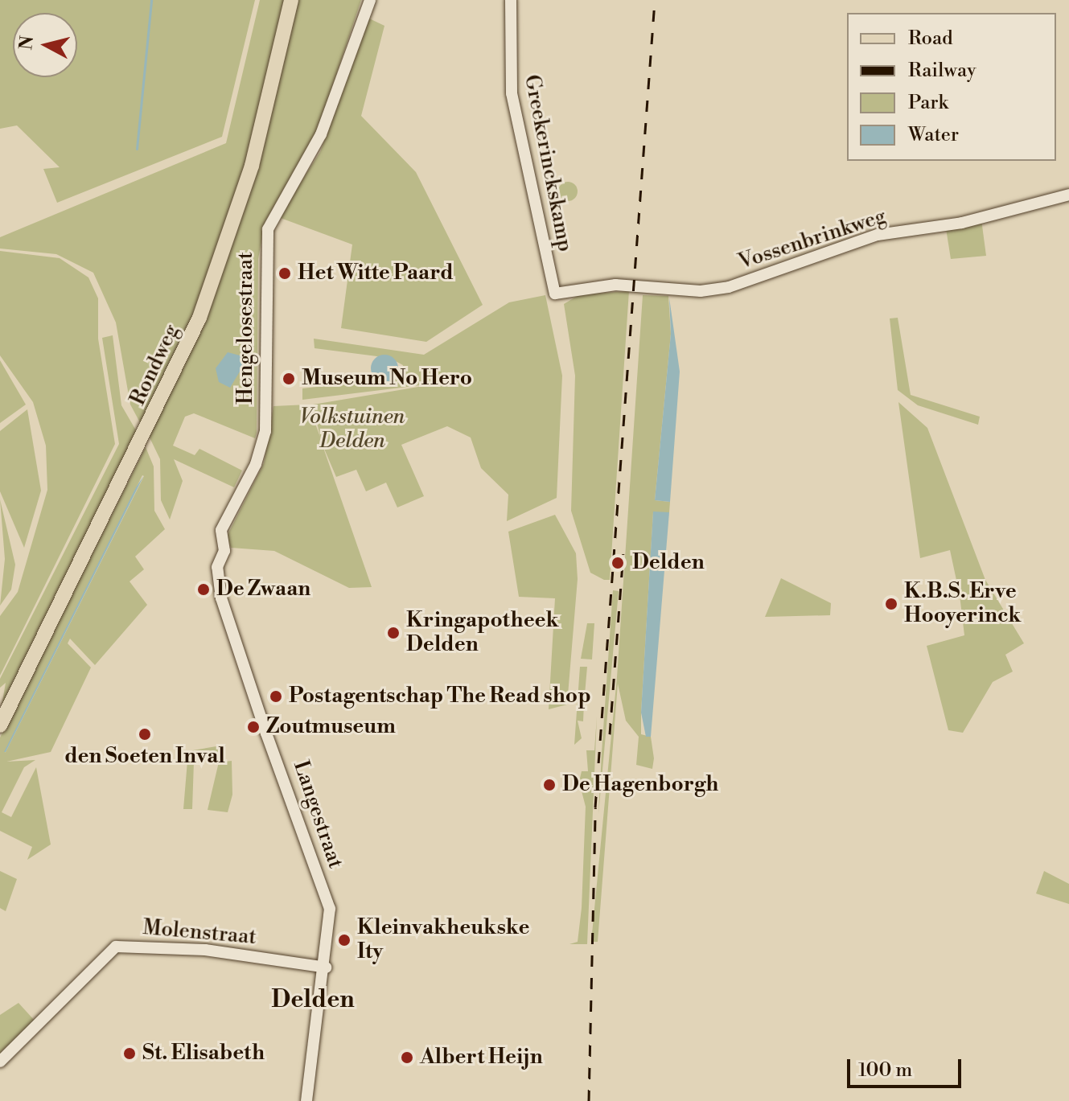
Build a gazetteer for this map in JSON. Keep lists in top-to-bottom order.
{
  "streets": {
    "main road": ["Rondweg"],
    "street": [
      "Greekerinckskamp",
      "Vossenbrinkweg",
      "Hengelosestraat",
      "Langestraat",
      "Molenstraat"
    ]
  },
  "crossings": [
    ["Greekerinckskamp", "Vossenbrinkweg"],
    ["Hengelosestraat", "Langestraat"],
    ["Langestraat", "Molenstraat"]
  ],
  "districts": ["Delden"],
  "parks": ["Volkstuinen Delden"],
  "places": [
    "Het Witte Paard",
    "Museum No Hero",
    "Delden",
    "De Zwaan",
    "K.B.S. Erve Hooyerinck",
    "Kringapotheek Delden",
    "Postagentschap The Read shop",
    "Zoutmuseum",
    "den Soeten Inval",
    "De Hagenborgh",
    "Kleinvakheukske Ity",
    "St. Elisabeth",
    "Albert Heijn"
  ],
  "legend": [
    "Road",
    "Railway",
    "Park",
    "Water"
  ],
  "scale_bar": "100 m",
  "north": "left"
}
